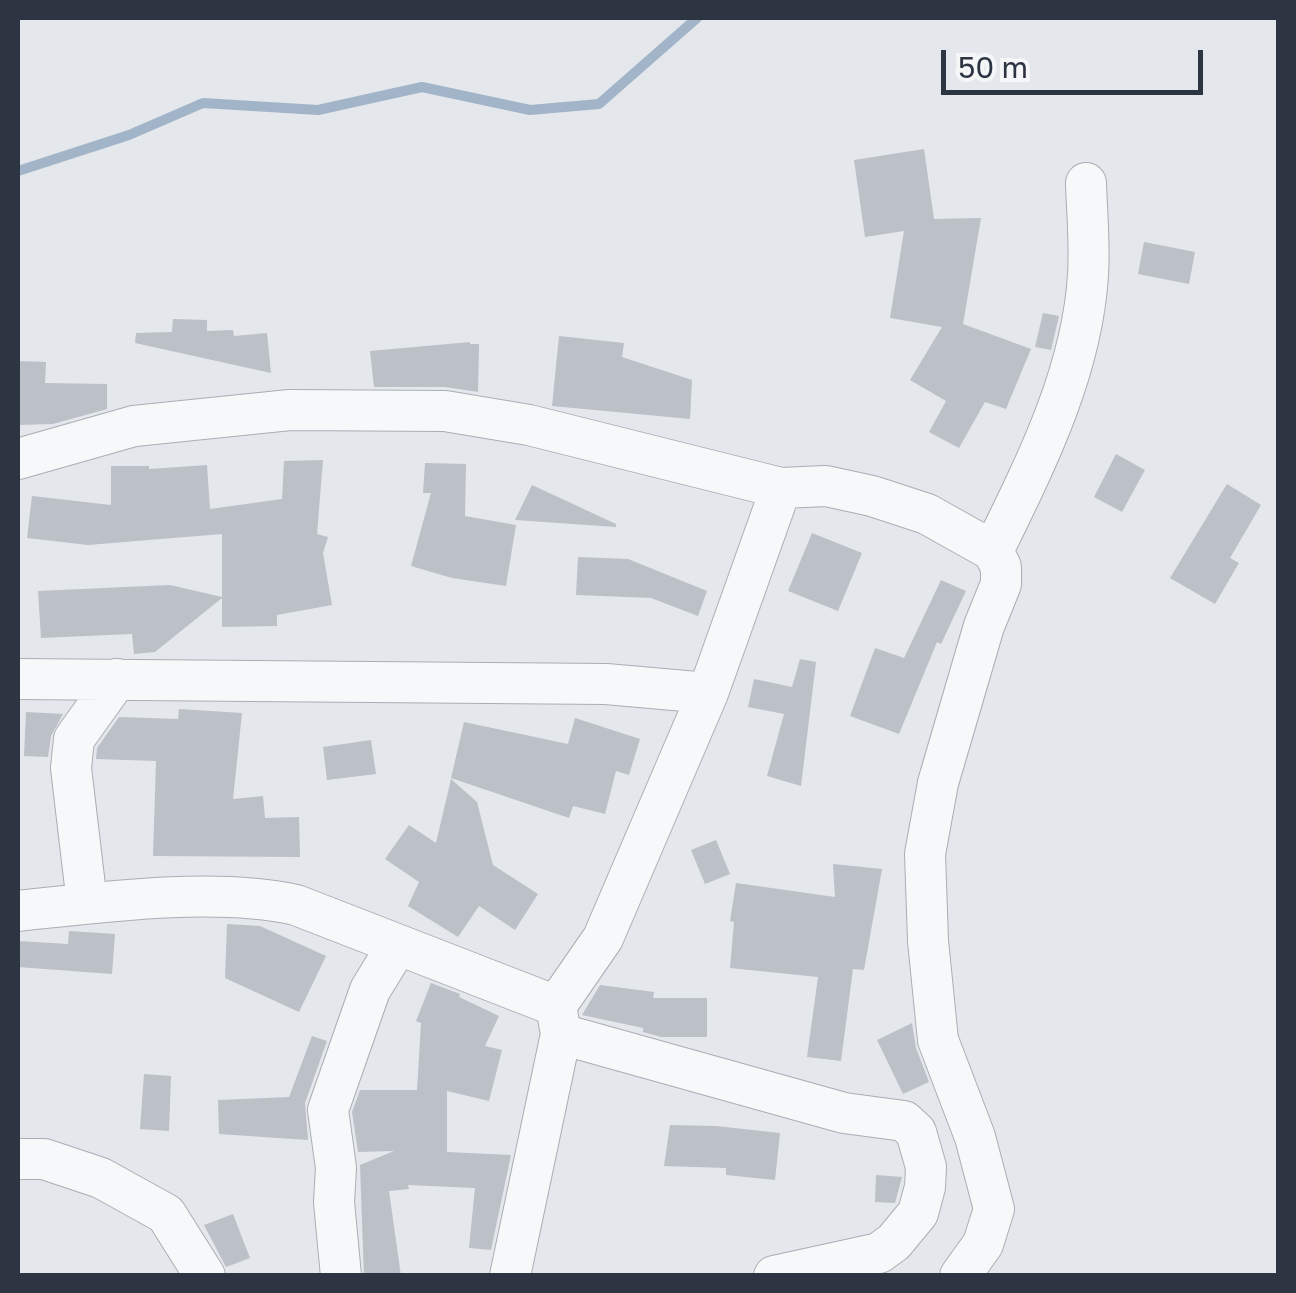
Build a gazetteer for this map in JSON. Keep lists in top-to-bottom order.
{
  "scale_bar": "50 m"
}
